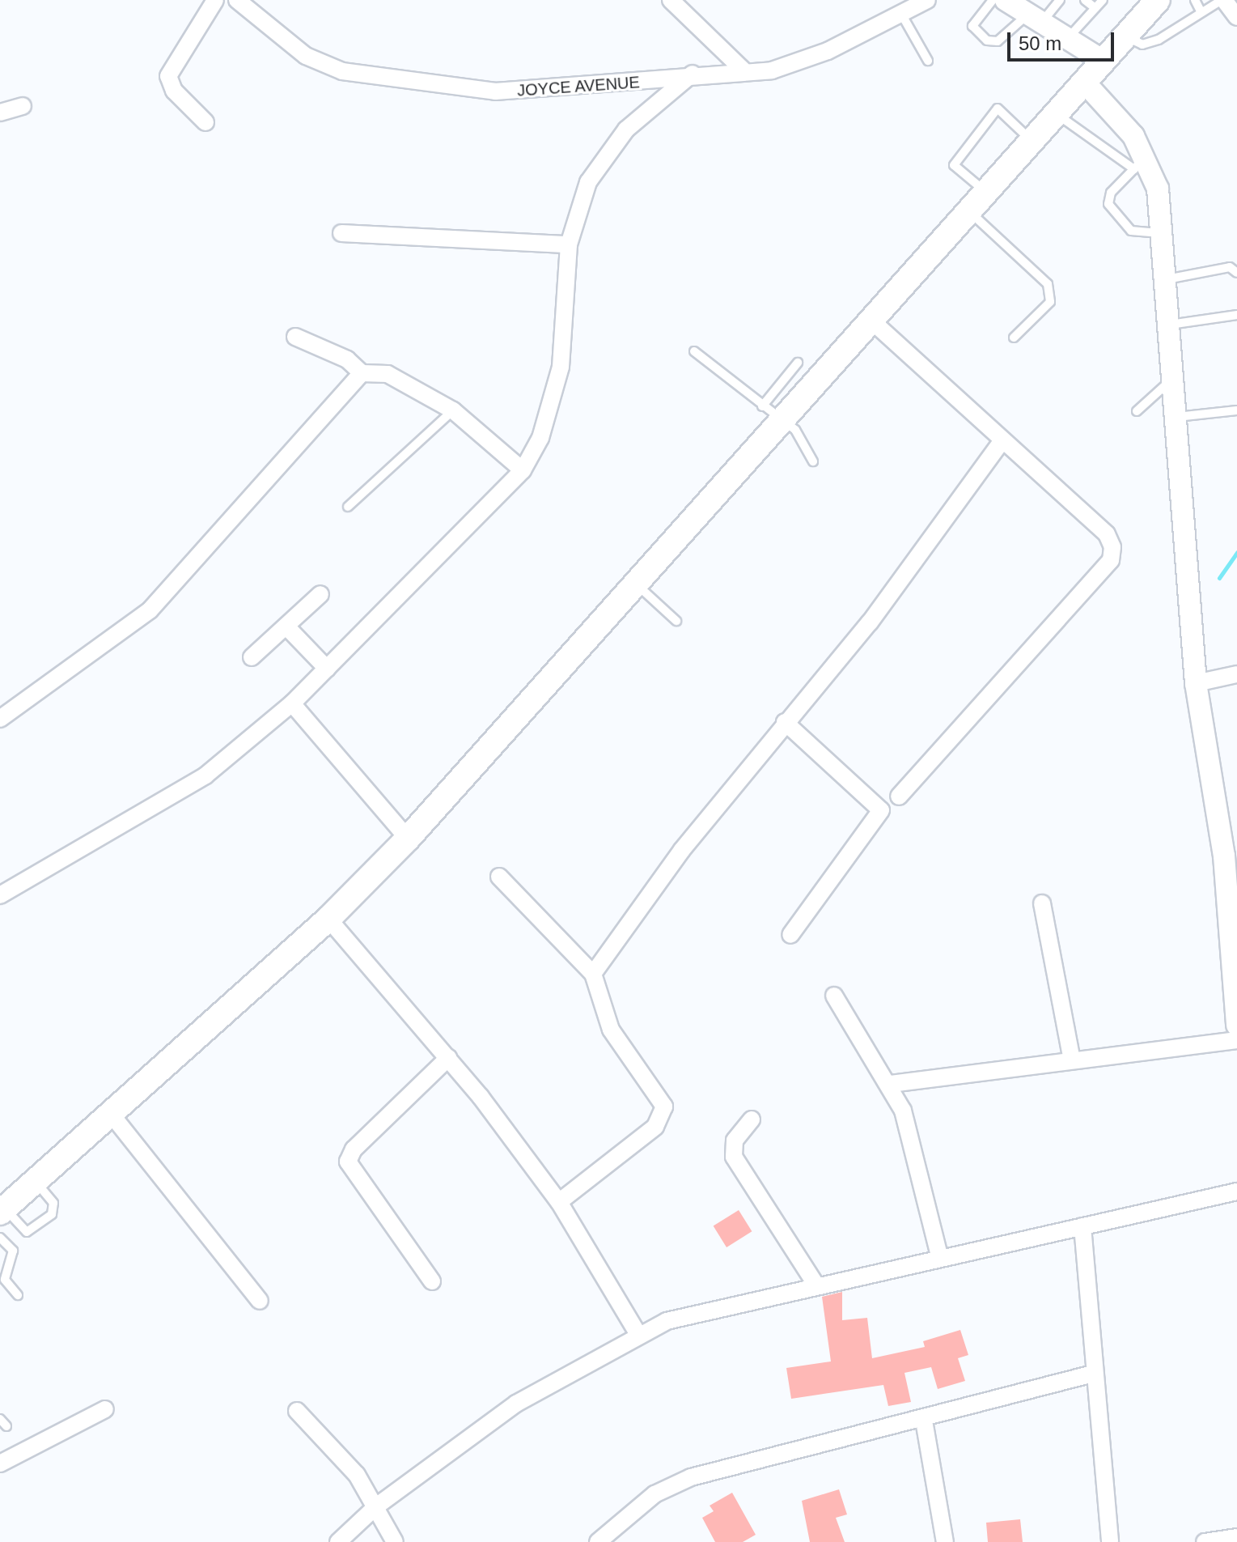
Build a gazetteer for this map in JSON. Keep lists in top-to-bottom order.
{
  "streets": {
    "street": ["JOYCE AVENUE"]
  },
  "scale_bar": "50 m"
}
